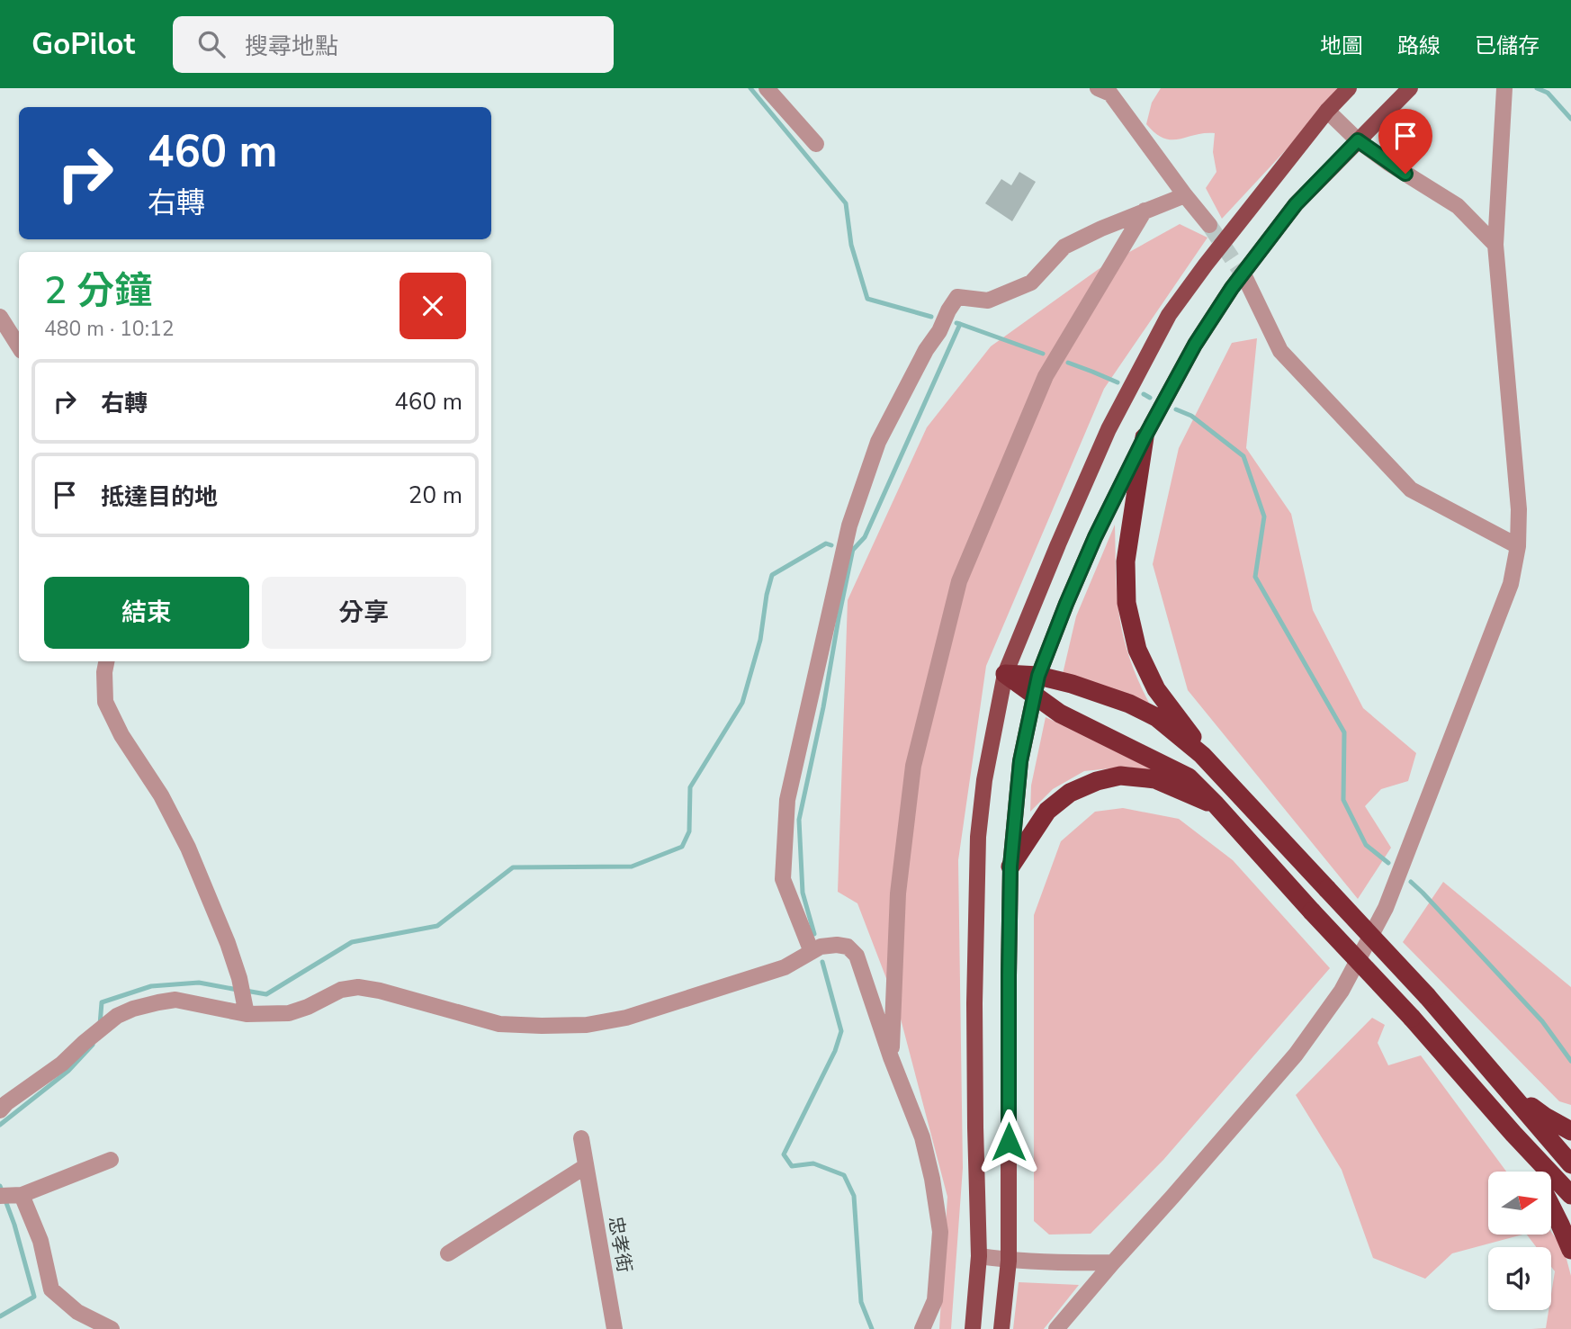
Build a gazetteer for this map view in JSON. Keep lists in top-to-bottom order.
{
  "streets": {
    "street": ["忠孝街"]
  },
  "north": "right",
  "page": {
    "header": "GoPilot",
    "search": "搜尋地點",
    "nav": ["地圖", "路線", "已儲存"],
    "turn": ["460 m", "右轉"],
    "heading": ["2 分鐘", "480 m · 10:12"],
    "list": [
      {
        "name": "右轉",
        "value": "460 m"
      },
      {
        "name": "抵達目的地",
        "value": "20 m"
      }
    ],
    "buttons": ["結束", "分享"]
  }
}
